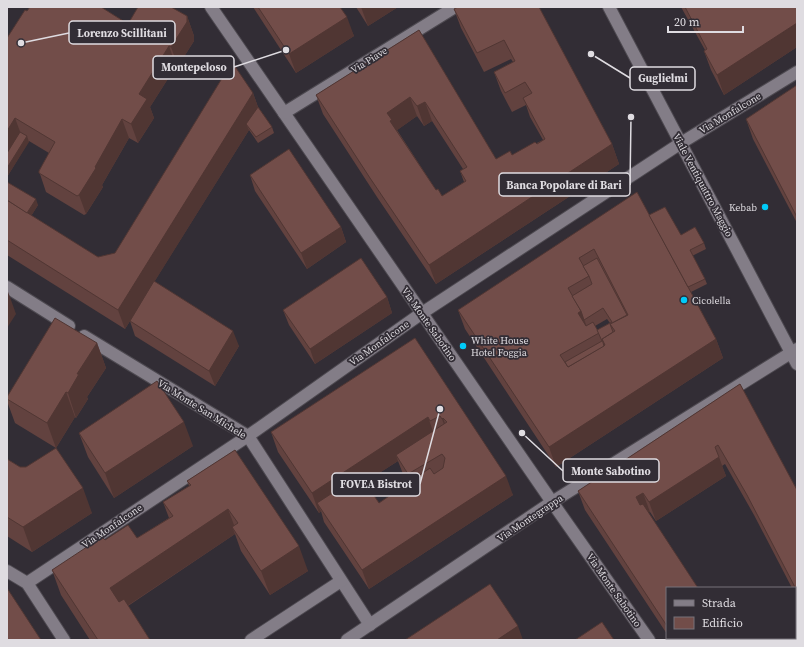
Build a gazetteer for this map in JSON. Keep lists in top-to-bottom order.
{
  "streets": {
    "street": [
      "Via Piave",
      "Via Monfalcone",
      "Viale Ventiquattro Maggio",
      "Via Monte Sabotino",
      "Via Monte San Michele",
      "Via Montegrappa"
    ]
  },
  "crossings": [
    ["Via Piave", "Via Monte Sabotino"],
    ["Via Monfalcone", "Viale Ventiquattro Maggio"],
    ["Via Monfalcone", "Via Monte Sabotino"],
    ["Via Monfalcone", "Via Monte San Michele"],
    ["Viale Ventiquattro Maggio", "Via Montegrappa"],
    ["Via Monte Sabotino", "Via Montegrappa"],
    ["Via Monte San Michele", "Via Montegrappa"]
  ],
  "places": [
    "Lorenzo Scillitani",
    "Montepeloso",
    "Guglielmi",
    "Banca Popolare di Bari",
    "Kebab",
    "Cicolella",
    "White House Hotel Foggia",
    "FOVEA Bistrot",
    "Monte Sabotino"
  ],
  "legend": ["Strada", "Edificio"],
  "scale_bar": "20 m"
}
